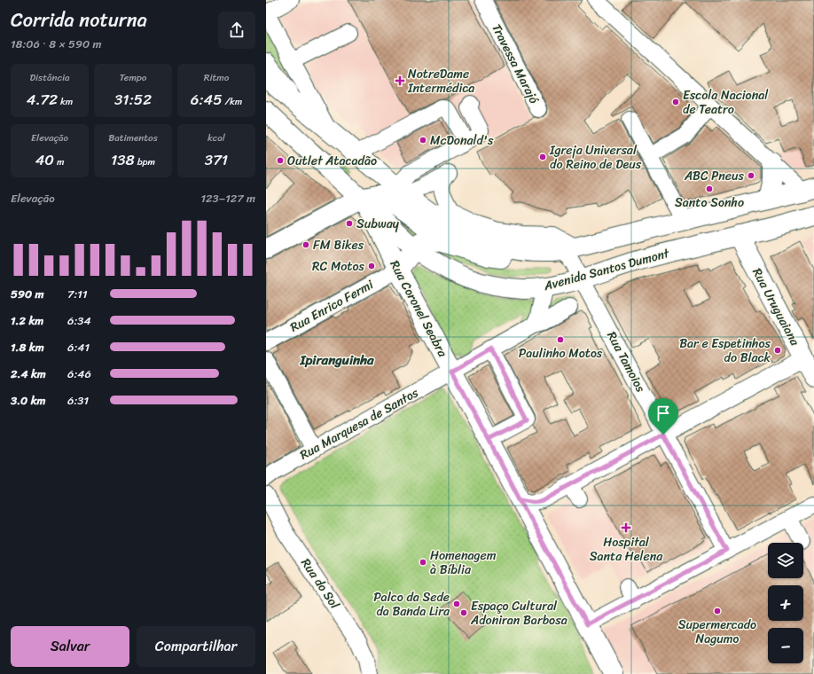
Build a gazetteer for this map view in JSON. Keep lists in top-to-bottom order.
{
  "streets": {
    "main road": ["Avenida Santos Dumont", "Rua Uruguaiana", "Rua Coronel Seabra"],
    "street": [
      "Travessa Marajó",
      "Rua Enrico Fermi",
      "Rua Tamoios",
      "Rua Marquesa de Santos",
      "Rua do Sol"
    ]
  },
  "crossings": [
    ["Avenida Santos Dumont", "Rua Uruguaiana"],
    ["Avenida Santos Dumont", "Rua Coronel Seabra"],
    ["Avenida Santos Dumont", "Rua Tamoios"],
    ["Rua Enrico Fermi", "Rua Coronel Seabra"],
    ["Rua Coronel Seabra", "Rua Marquesa de Santos"]
  ],
  "districts": ["Ipiranguinha"],
  "places": {
    "health": ["NotreDame Intermédica", "Hospital Santa Helena"],
    "other": [
      "Escola Nacional de Teatro",
      "McDonald's",
      "Igreja Universal do Reino de Deus",
      "Outlet Atacadão",
      "ABC Pneus",
      "Santo Sonho",
      "Subway",
      "FM Bikes",
      "RC Motos",
      "Paulinho Motos",
      "Bar e Espetinhos do Black",
      "Homenagem à Bíblia",
      "Palco da Sede da Banda Lira",
      "Supermercado Nagumo",
      "Espaço Cultural Adoniran Barbosa"
    ]
  },
  "page": {
    "heading": ["Corrida noturna", "18:06 · 8 × 590 m"],
    "stats": [
      ["Distância", "4.72 km"],
      ["Tempo", "31:52"],
      ["Ritmo", "6:45 /km"],
      ["Elevação", "40 m"],
      ["Batimentos", "138 bpm"],
      ["kcal", "371"]
    ],
    "chart": ["Elevação", "123–127 m"],
    "list": [
      {
        "name": "590 m",
        "note": "7:11"
      },
      {
        "name": "1.2 km",
        "note": "6:34"
      },
      {
        "name": "1.8 km",
        "note": "6:41"
      },
      {
        "name": "2.4 km",
        "note": "6:46"
      },
      {
        "name": "3.0 km",
        "note": "6:31"
      }
    ],
    "map_buttons": ["+", "−"],
    "buttons": ["Salvar", "Compartilhar"]
  }
}
